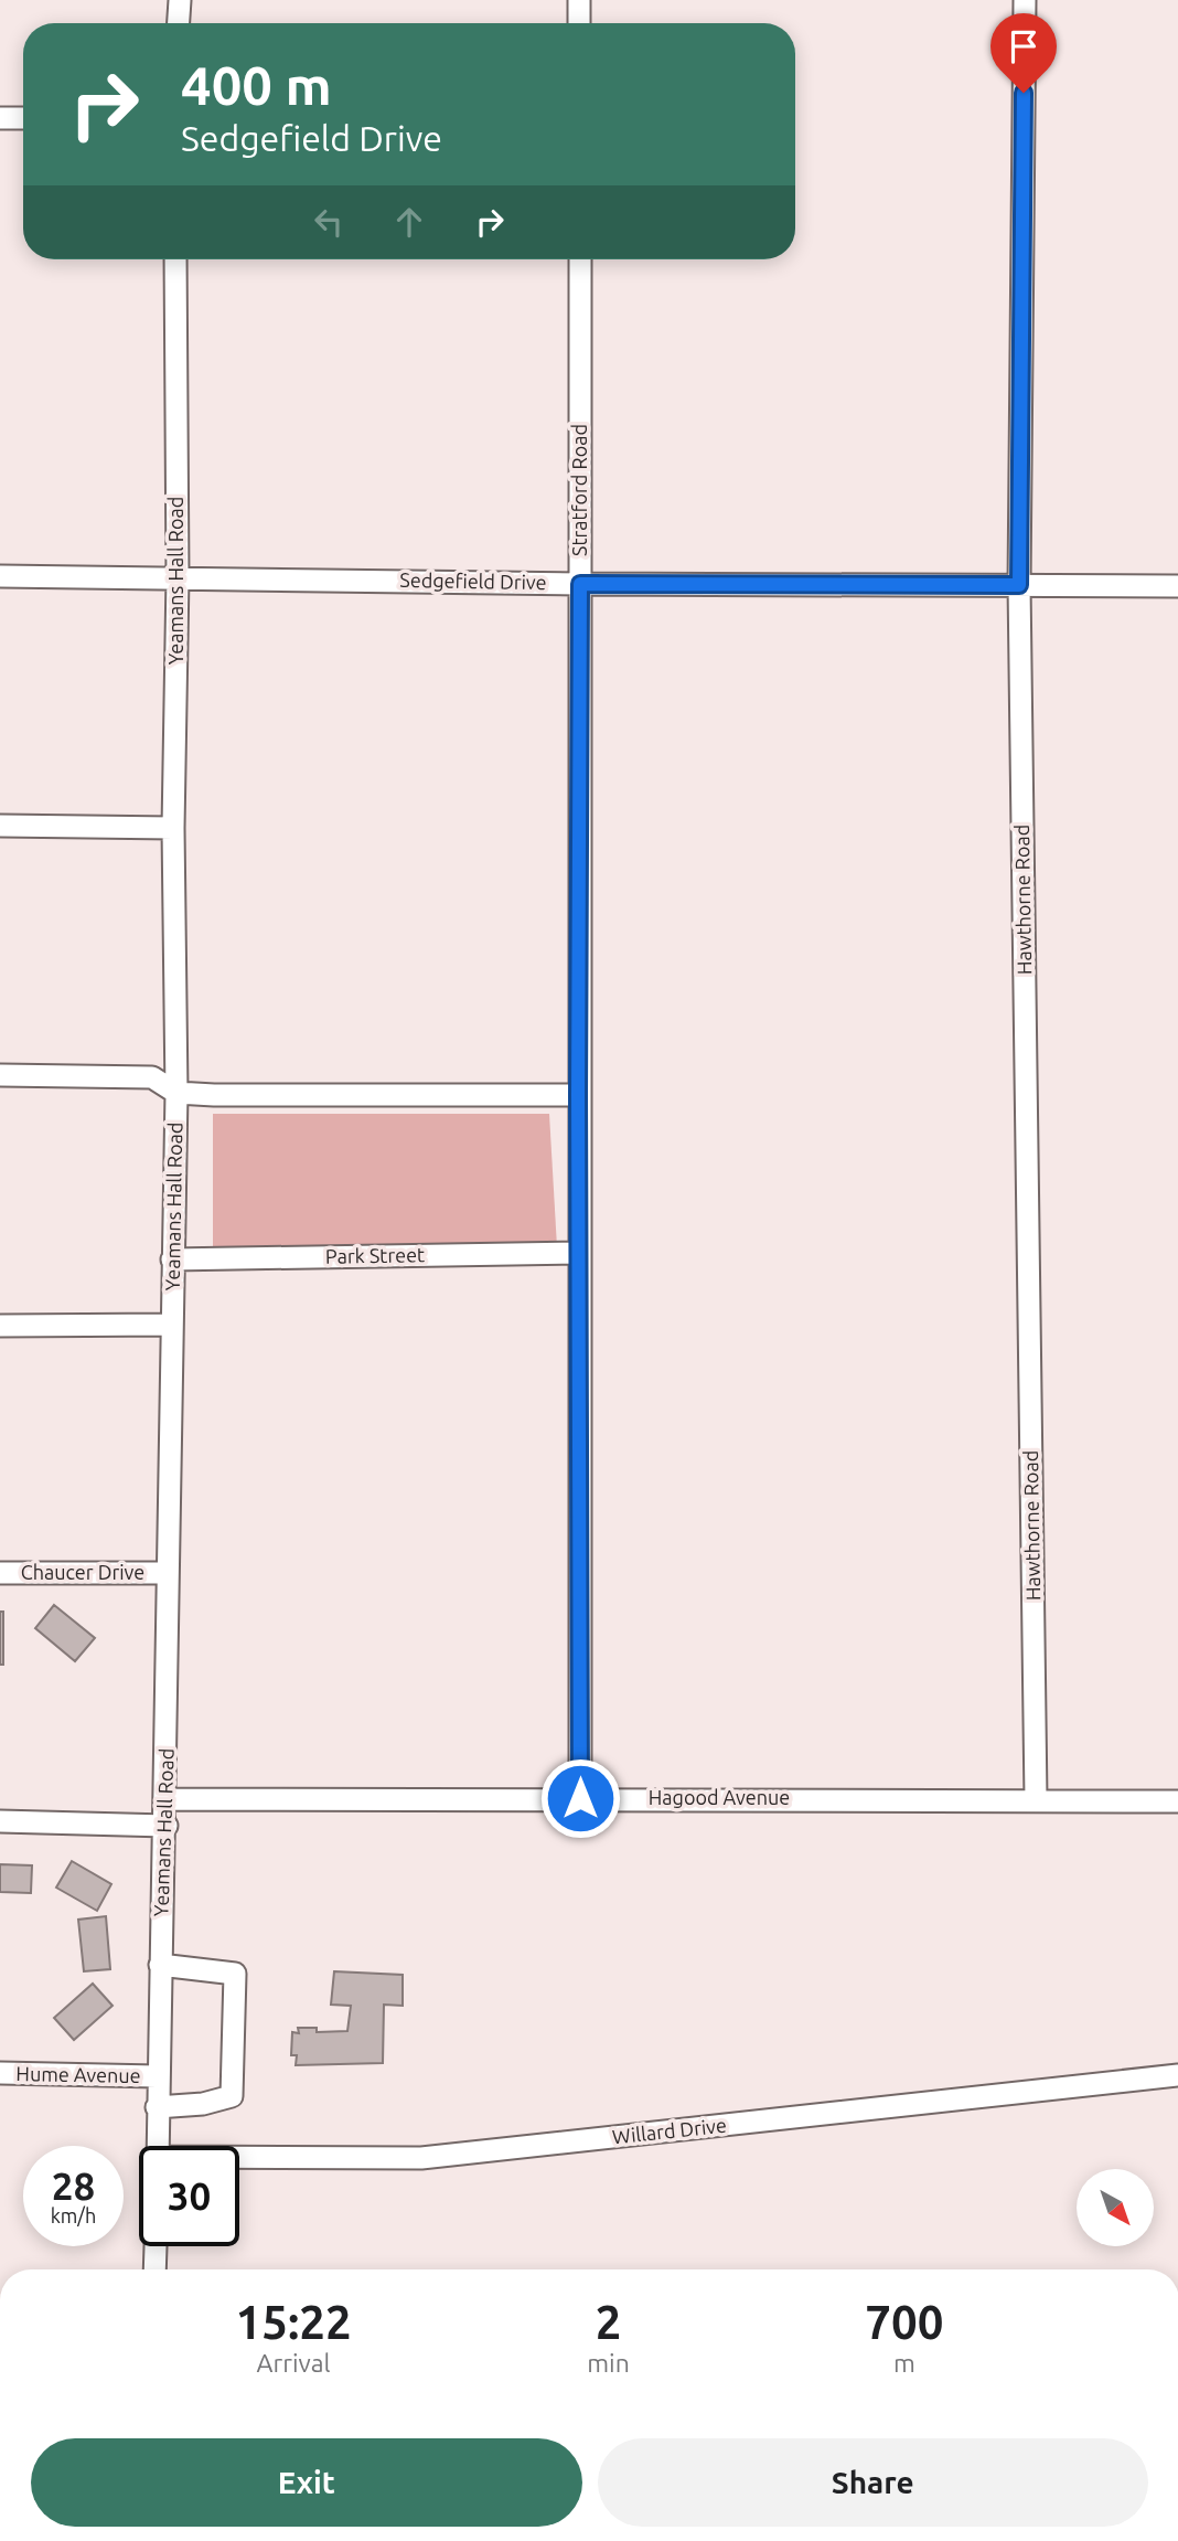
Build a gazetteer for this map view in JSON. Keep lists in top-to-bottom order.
{
  "streets": {
    "street": [
      "Stratford Road",
      "Yeamans Hall Road",
      "Sedgefield Drive",
      "Hawthorne Road",
      "Park Street",
      "Chaucer Drive",
      "Hagood Avenue",
      "Hume Avenue",
      "Willard Drive"
    ]
  },
  "crossings": [
    ["Stratford Road", "Sedgefield Drive"],
    ["Stratford Road", "Park Street"],
    ["Stratford Road", "Hagood Avenue"],
    ["Yeamans Hall Road", "Sedgefield Drive"],
    ["Yeamans Hall Road", "Park Street"],
    ["Yeamans Hall Road", "Chaucer Drive"],
    ["Yeamans Hall Road", "Hagood Avenue"],
    ["Yeamans Hall Road", "Hume Avenue"],
    ["Sedgefield Drive", "Hawthorne Road"],
    ["Hawthorne Road", "Hagood Avenue"]
  ],
  "north": "bottom right",
  "page": {
    "turn": ["400 m", "Sedgefield Drive"],
    "speed": "28 km/h",
    "limit": "30",
    "eta": [
      "15:22",
      "Arrival",
      "2",
      "min",
      "700",
      "m"
    ],
    "buttons": ["Exit", "Share"]
  }
}
